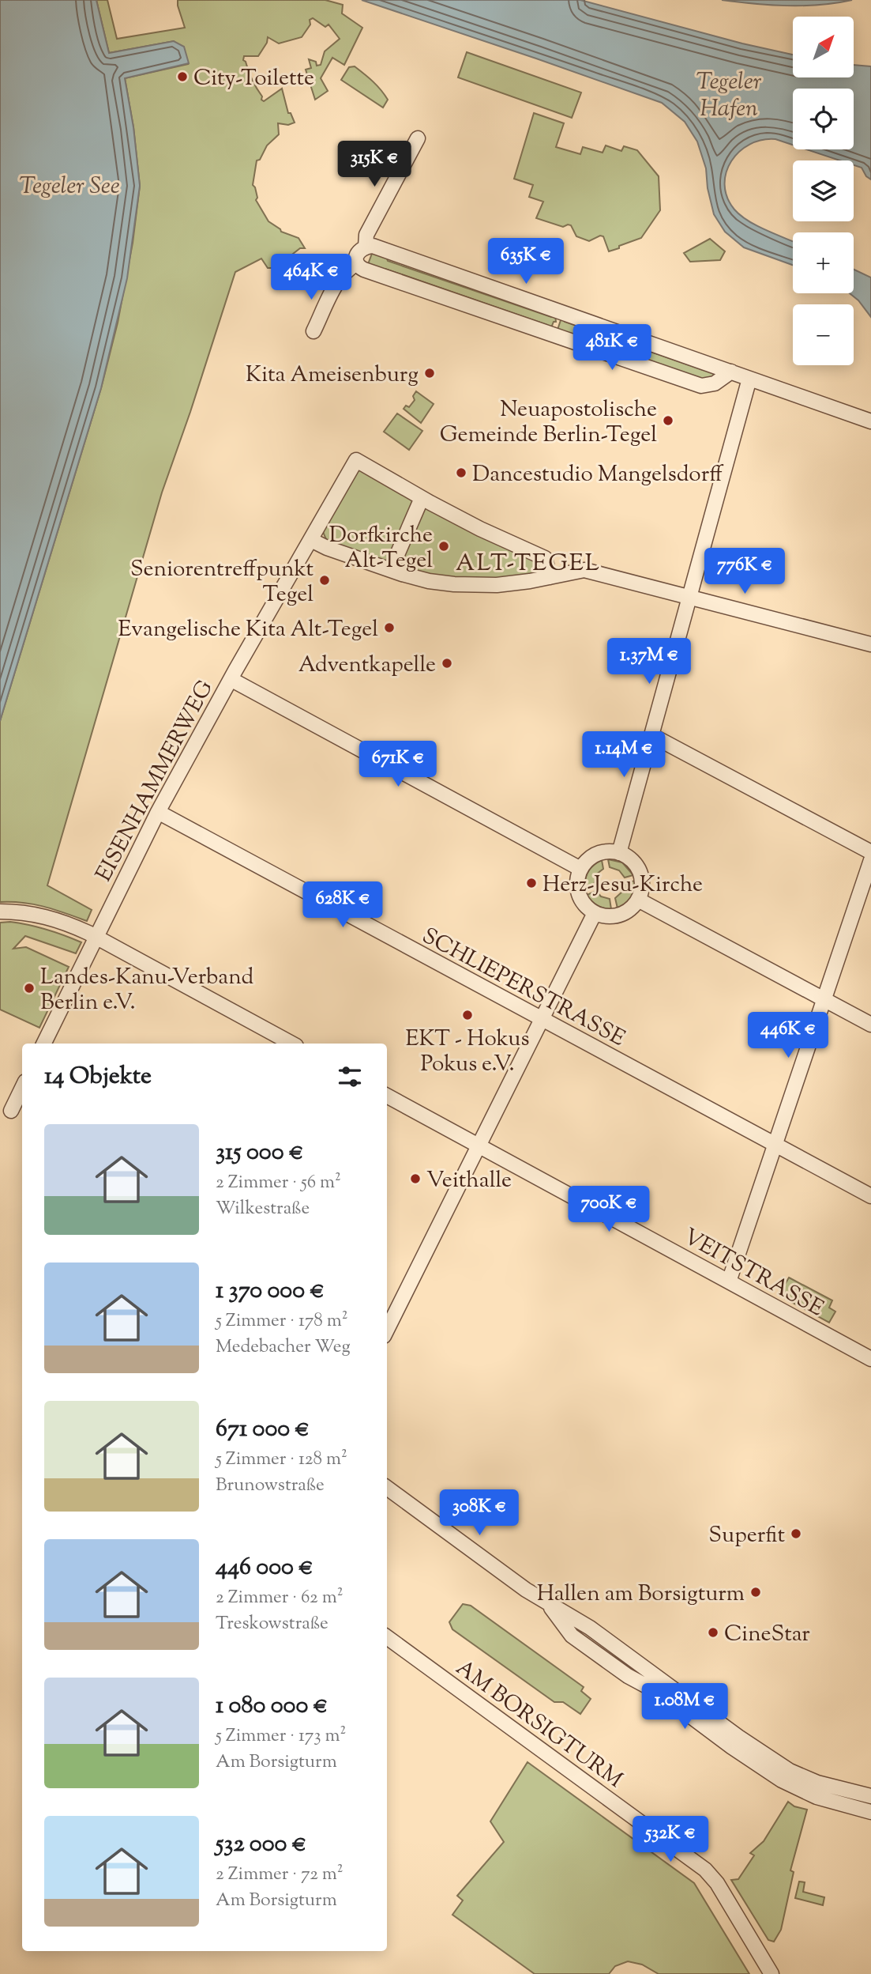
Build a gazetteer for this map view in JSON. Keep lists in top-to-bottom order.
{
  "streets": {
    "street": [
      "EISENHAMMERWEG",
      "SCHLIEPERSTRASSE",
      "VEITSTRASSE",
      "AM BORSIGTURM"
    ]
  },
  "crossings": [
    ["EISENHAMMERWEG", "SCHLIEPERSTRASSE"]
  ],
  "districts": ["ALT-TEGEL"],
  "water": ["Tegeler Hafen", "Tegeler See"],
  "places": [
    "City-Toilette",
    "Kita Ameisenburg",
    "Neuapostolische Gemeinde Berlin-Tegel",
    "Dancestudio Mangelsdorff",
    "Dorfkirche Alt-Tegel",
    "Seniorentreffpunkt Tegel",
    "Evangelische Kita Alt-Tegel",
    "Adventkapelle",
    "Herz-Jesu-Kirche",
    "Landes-Kanu-Verband Berlin e.V.",
    "EKT - Hokus Pokus e.V.",
    "Veithalle",
    "Superfit",
    "Hallen am Borsigturm",
    "CineStar"
  ],
  "north": "top right",
  "page": {
    "map_buttons": ["+", "−"],
    "price": [
      "315K €",
      "635K €",
      "464K €",
      "481K €",
      "776K €",
      "1.37M €",
      "1.14M €",
      "671K €",
      "628K €",
      "446K €",
      "700K €",
      "308K €",
      "1.08M €",
      "532K €"
    ],
    "heading": "14 Objekte",
    "list": [
      {
        "name": "315 000 €",
        "note": "2 Zimmer · 56 m² · Wilkestraße"
      },
      {
        "name": "1 370 000 €",
        "note": "5 Zimmer · 178 m² · Medebacher Weg"
      },
      {
        "name": "671 000 €",
        "note": "5 Zimmer · 128 m² · Brunowstraße"
      },
      {
        "name": "446 000 €",
        "note": "2 Zimmer · 62 m² · Treskowstraße"
      },
      {
        "name": "1 080 000 €",
        "note": "5 Zimmer · 173 m² · Am Borsigturm"
      },
      {
        "name": "532 000 €",
        "note": "2 Zimmer · 72 m² · Am Borsigturm"
      }
    ]
  }
}
